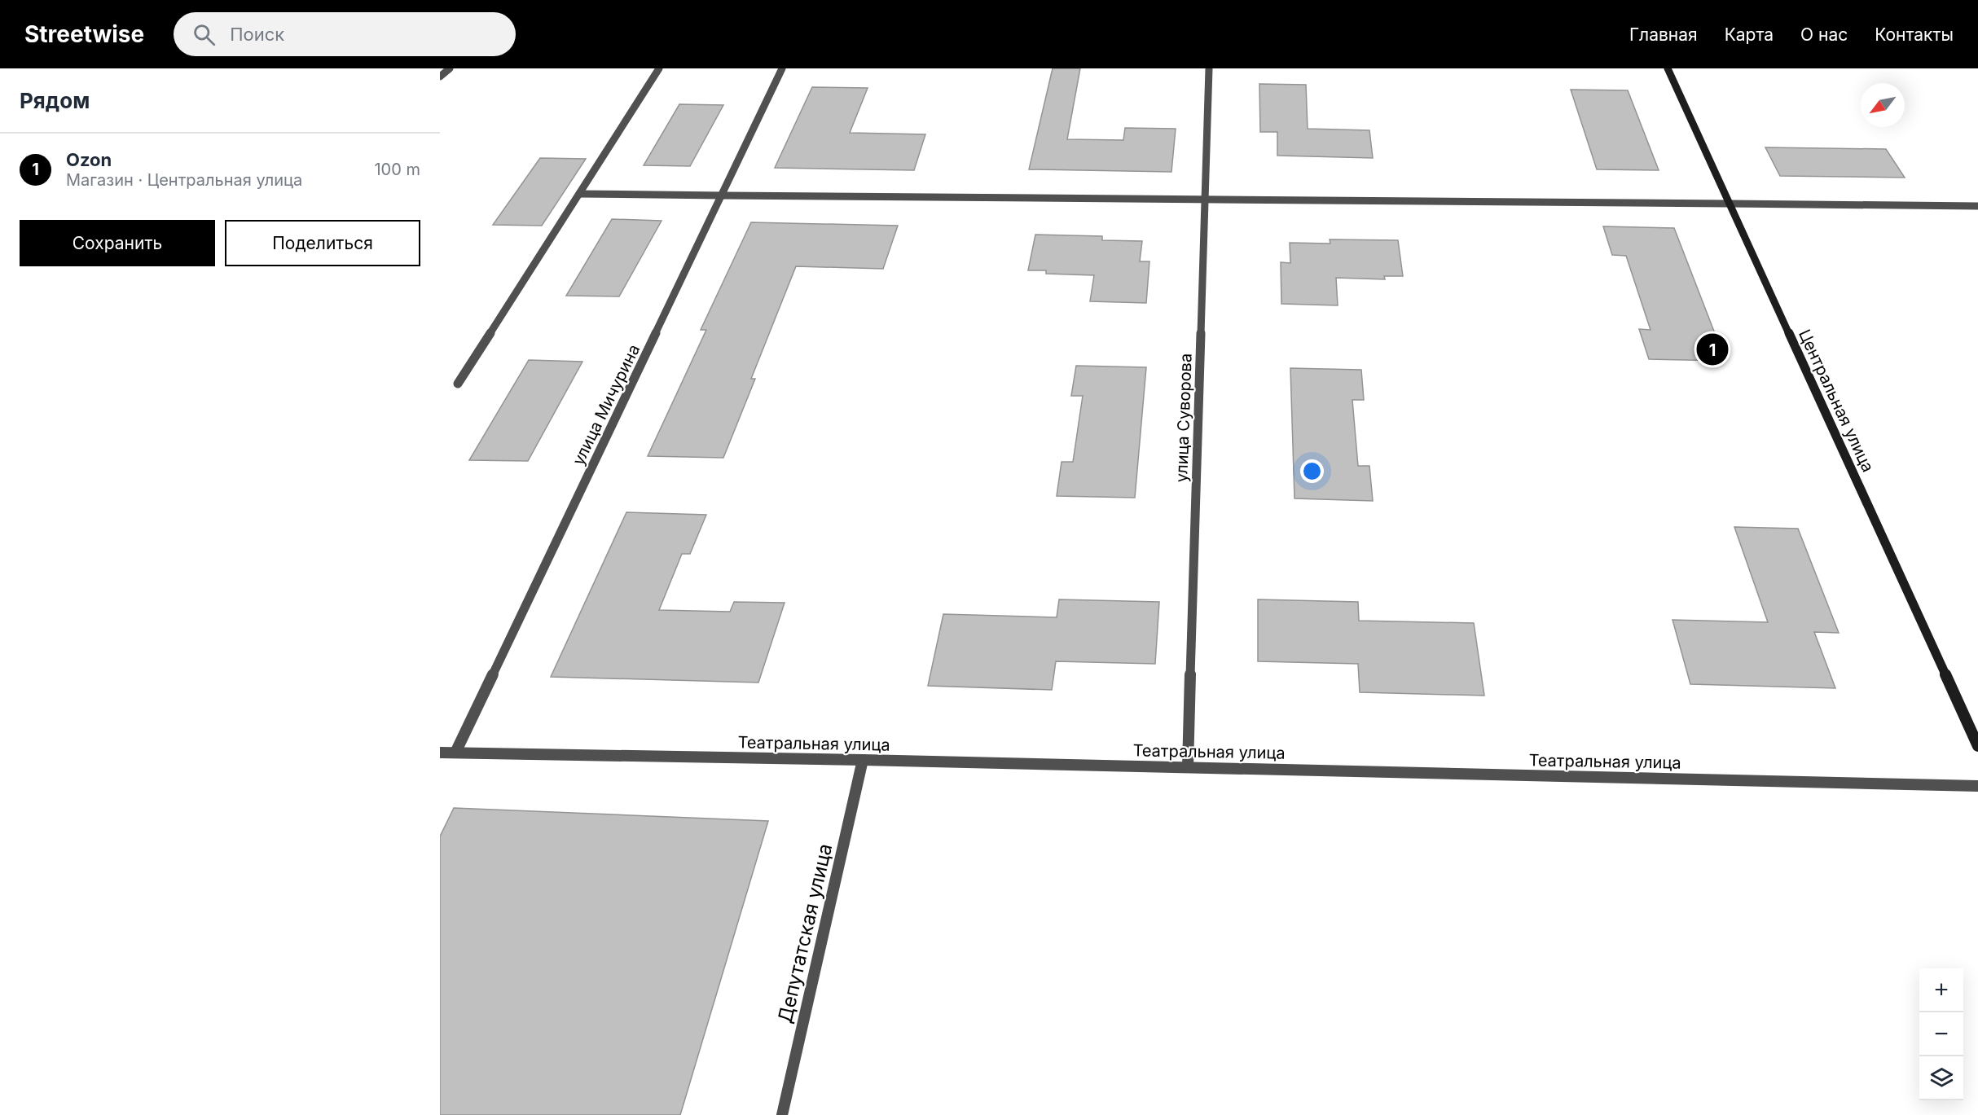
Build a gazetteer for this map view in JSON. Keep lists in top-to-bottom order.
{
  "streets": {
    "main road": ["Центральная улица"],
    "street": [
      "улица Мичурина",
      "улица Суворова",
      "Театральная улица",
      "Депутатская улица"
    ]
  },
  "crossings": [
    ["улица Мичурина", "Театральная улица"],
    ["улица Суворова", "Театральная улица"],
    ["Театральная улица", "Депутатская улица"]
  ],
  "north": "bottom left",
  "page": {
    "header": "Streetwise",
    "search": "Поиск",
    "nav": [
      "Главная",
      "Карта",
      "О нас",
      "Контакты"
    ],
    "heading": "Рядом",
    "list": [
      {
        "mark": "1",
        "name": "Ozon",
        "note": "Магазин · Центральная улица",
        "value": "100 m"
      }
    ],
    "buttons": ["Сохранить", "Поделиться"],
    "pins": "1",
    "map_buttons": ["+", "−"]
  }
}
